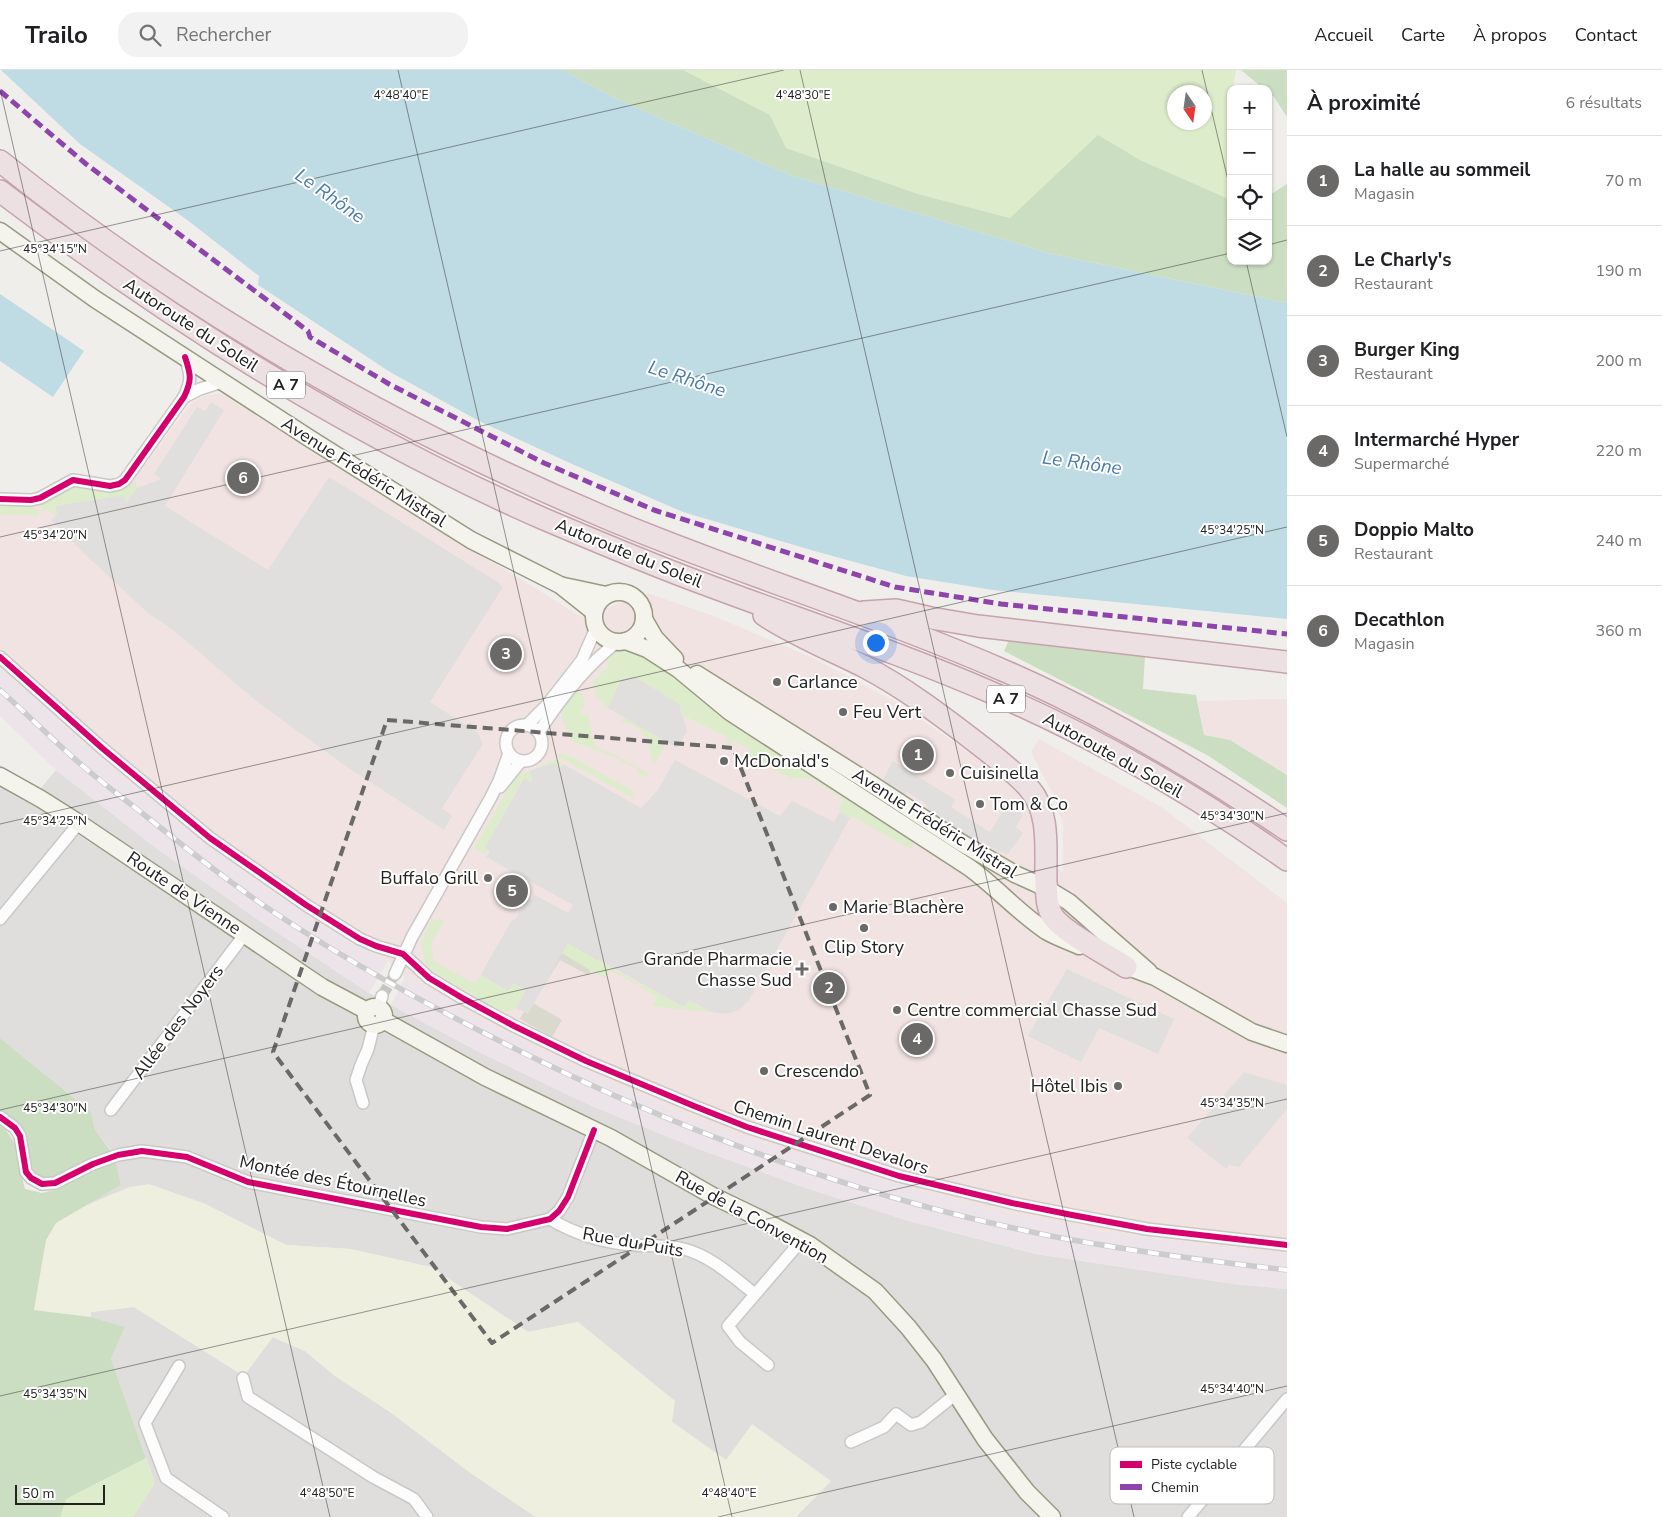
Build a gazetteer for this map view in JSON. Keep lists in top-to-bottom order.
{
  "streets": {
    "highway": ["Autoroute du Soleil", "A 7"],
    "main road": ["Avenue Frédéric Mistral", "Route de Vienne", "Rue de la Convention"],
    "street": [
      "Allée des Noyers",
      "Chemin Laurent Devalors",
      "Montée des Étournelles",
      "Rue du Puits"
    ]
  },
  "crossings": [
    ["Route de Vienne", "Allée des Noyers"],
    ["Route de Vienne", "Rue de la Convention"],
    ["Montée des Étournelles", "Rue du Puits"]
  ],
  "water": ["Le Rhône"],
  "places": {
    "other": [
      "Carlance",
      "Feu Vert",
      "McDonald's",
      "Cuisinella",
      "Tom & Co",
      "Buffalo Grill",
      "Marie Blachère",
      "Clip Story",
      "Centre commercial Chasse Sud",
      "Crescendo",
      "Hôtel Ibis"
    ],
    "health": ["Grande Pharmacie Chasse Sud"]
  },
  "legend": ["Piste cyclable", "Chemin"],
  "scale_bar": "50 m",
  "north": "bottom",
  "page": {
    "header": "Trailo",
    "search": "Rechercher",
    "nav": [
      "Accueil",
      "Carte",
      "À propos",
      "Contact"
    ],
    "heading": ["À proximité", "6 résultats"],
    "map_buttons": ["+", "−"],
    "list": [
      {
        "mark": "1",
        "name": "La halle au sommeil",
        "note": "Magasin",
        "value": "70 m"
      },
      {
        "mark": "2",
        "name": "Le Charly's",
        "note": "Restaurant",
        "value": "190 m"
      },
      {
        "mark": "3",
        "name": "Burger King",
        "note": "Restaurant",
        "value": "200 m"
      },
      {
        "mark": "4",
        "name": "Intermarché Hyper",
        "note": "Supermarché",
        "value": "220 m"
      },
      {
        "mark": "5",
        "name": "Doppio Malto",
        "note": "Restaurant",
        "value": "240 m"
      },
      {
        "mark": "6",
        "name": "Decathlon",
        "note": "Magasin",
        "value": "360 m"
      }
    ],
    "pins": [
      "6",
      "3",
      "1",
      "5",
      "2",
      "4"
    ],
    "scale": "50 m"
  },
  "coordinates": [
    "4°48'40\"E",
    "4°48'30\"E",
    "45°34'15\"N",
    "45°34'25\"N",
    "45°34'20\"N",
    "45°34'30\"N",
    "45°34'35\"N",
    "45°34'40\"N",
    "4°48'50\"E"
  ]
}
